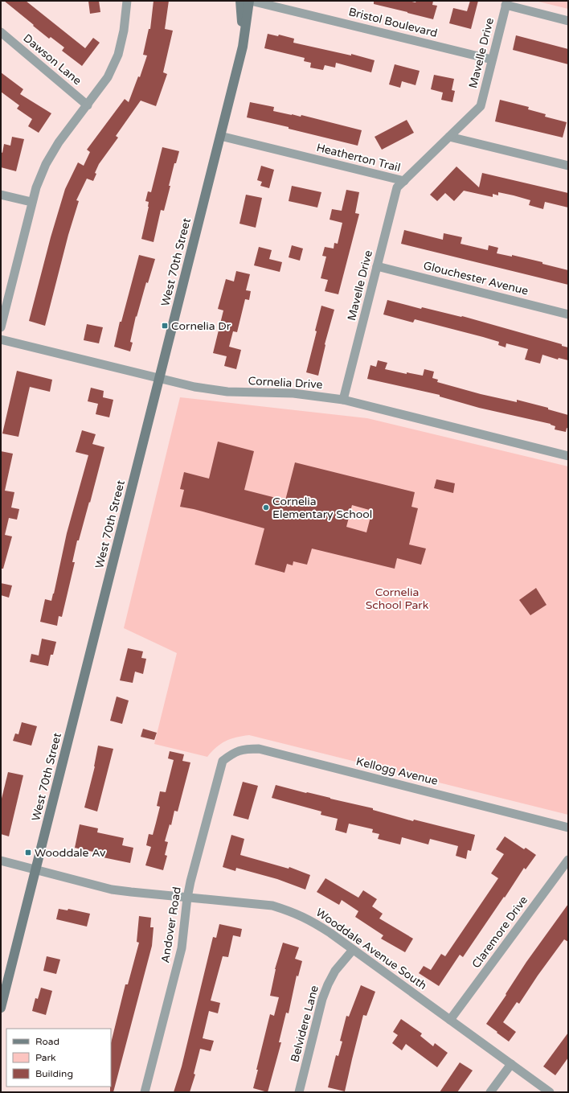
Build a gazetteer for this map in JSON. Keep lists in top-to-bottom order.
{
  "streets": {
    "street": [
      "Bristol Boulevard",
      "Mavelle Drive",
      "Dawson Lane",
      "Heatherton Trail",
      "West 70th Street",
      "Glouchester Avenue",
      "Cornelia Drive",
      "Kellogg Avenue",
      "Andover Road",
      "Claremore Drive",
      "Wooddale Avenue South",
      "Belvidere Lane"
    ]
  },
  "crossings": [
    ["Bristol Boulevard", "Mavelle Drive"],
    ["Bristol Boulevard", "West 70th Street"],
    ["Mavelle Drive", "Heatherton Trail"],
    ["Mavelle Drive", "Glouchester Avenue"],
    ["Mavelle Drive", "Cornelia Drive"],
    ["Heatherton Trail", "West 70th Street"],
    ["West 70th Street", "Cornelia Drive"],
    ["West 70th Street", "Wooddale Avenue South"],
    ["Kellogg Avenue", "Andover Road"],
    ["Andover Road", "Wooddale Avenue South"],
    ["Claremore Drive", "Wooddale Avenue South"],
    ["Wooddale Avenue South", "Belvidere Lane"]
  ],
  "parks": ["Cornelia School Park"],
  "places": {
    "transit": ["Cornelia Dr", "Wooddale Av"],
    "other": ["Cornelia Elementary School"]
  },
  "legend": ["Road", "Park", "Building"]
}
